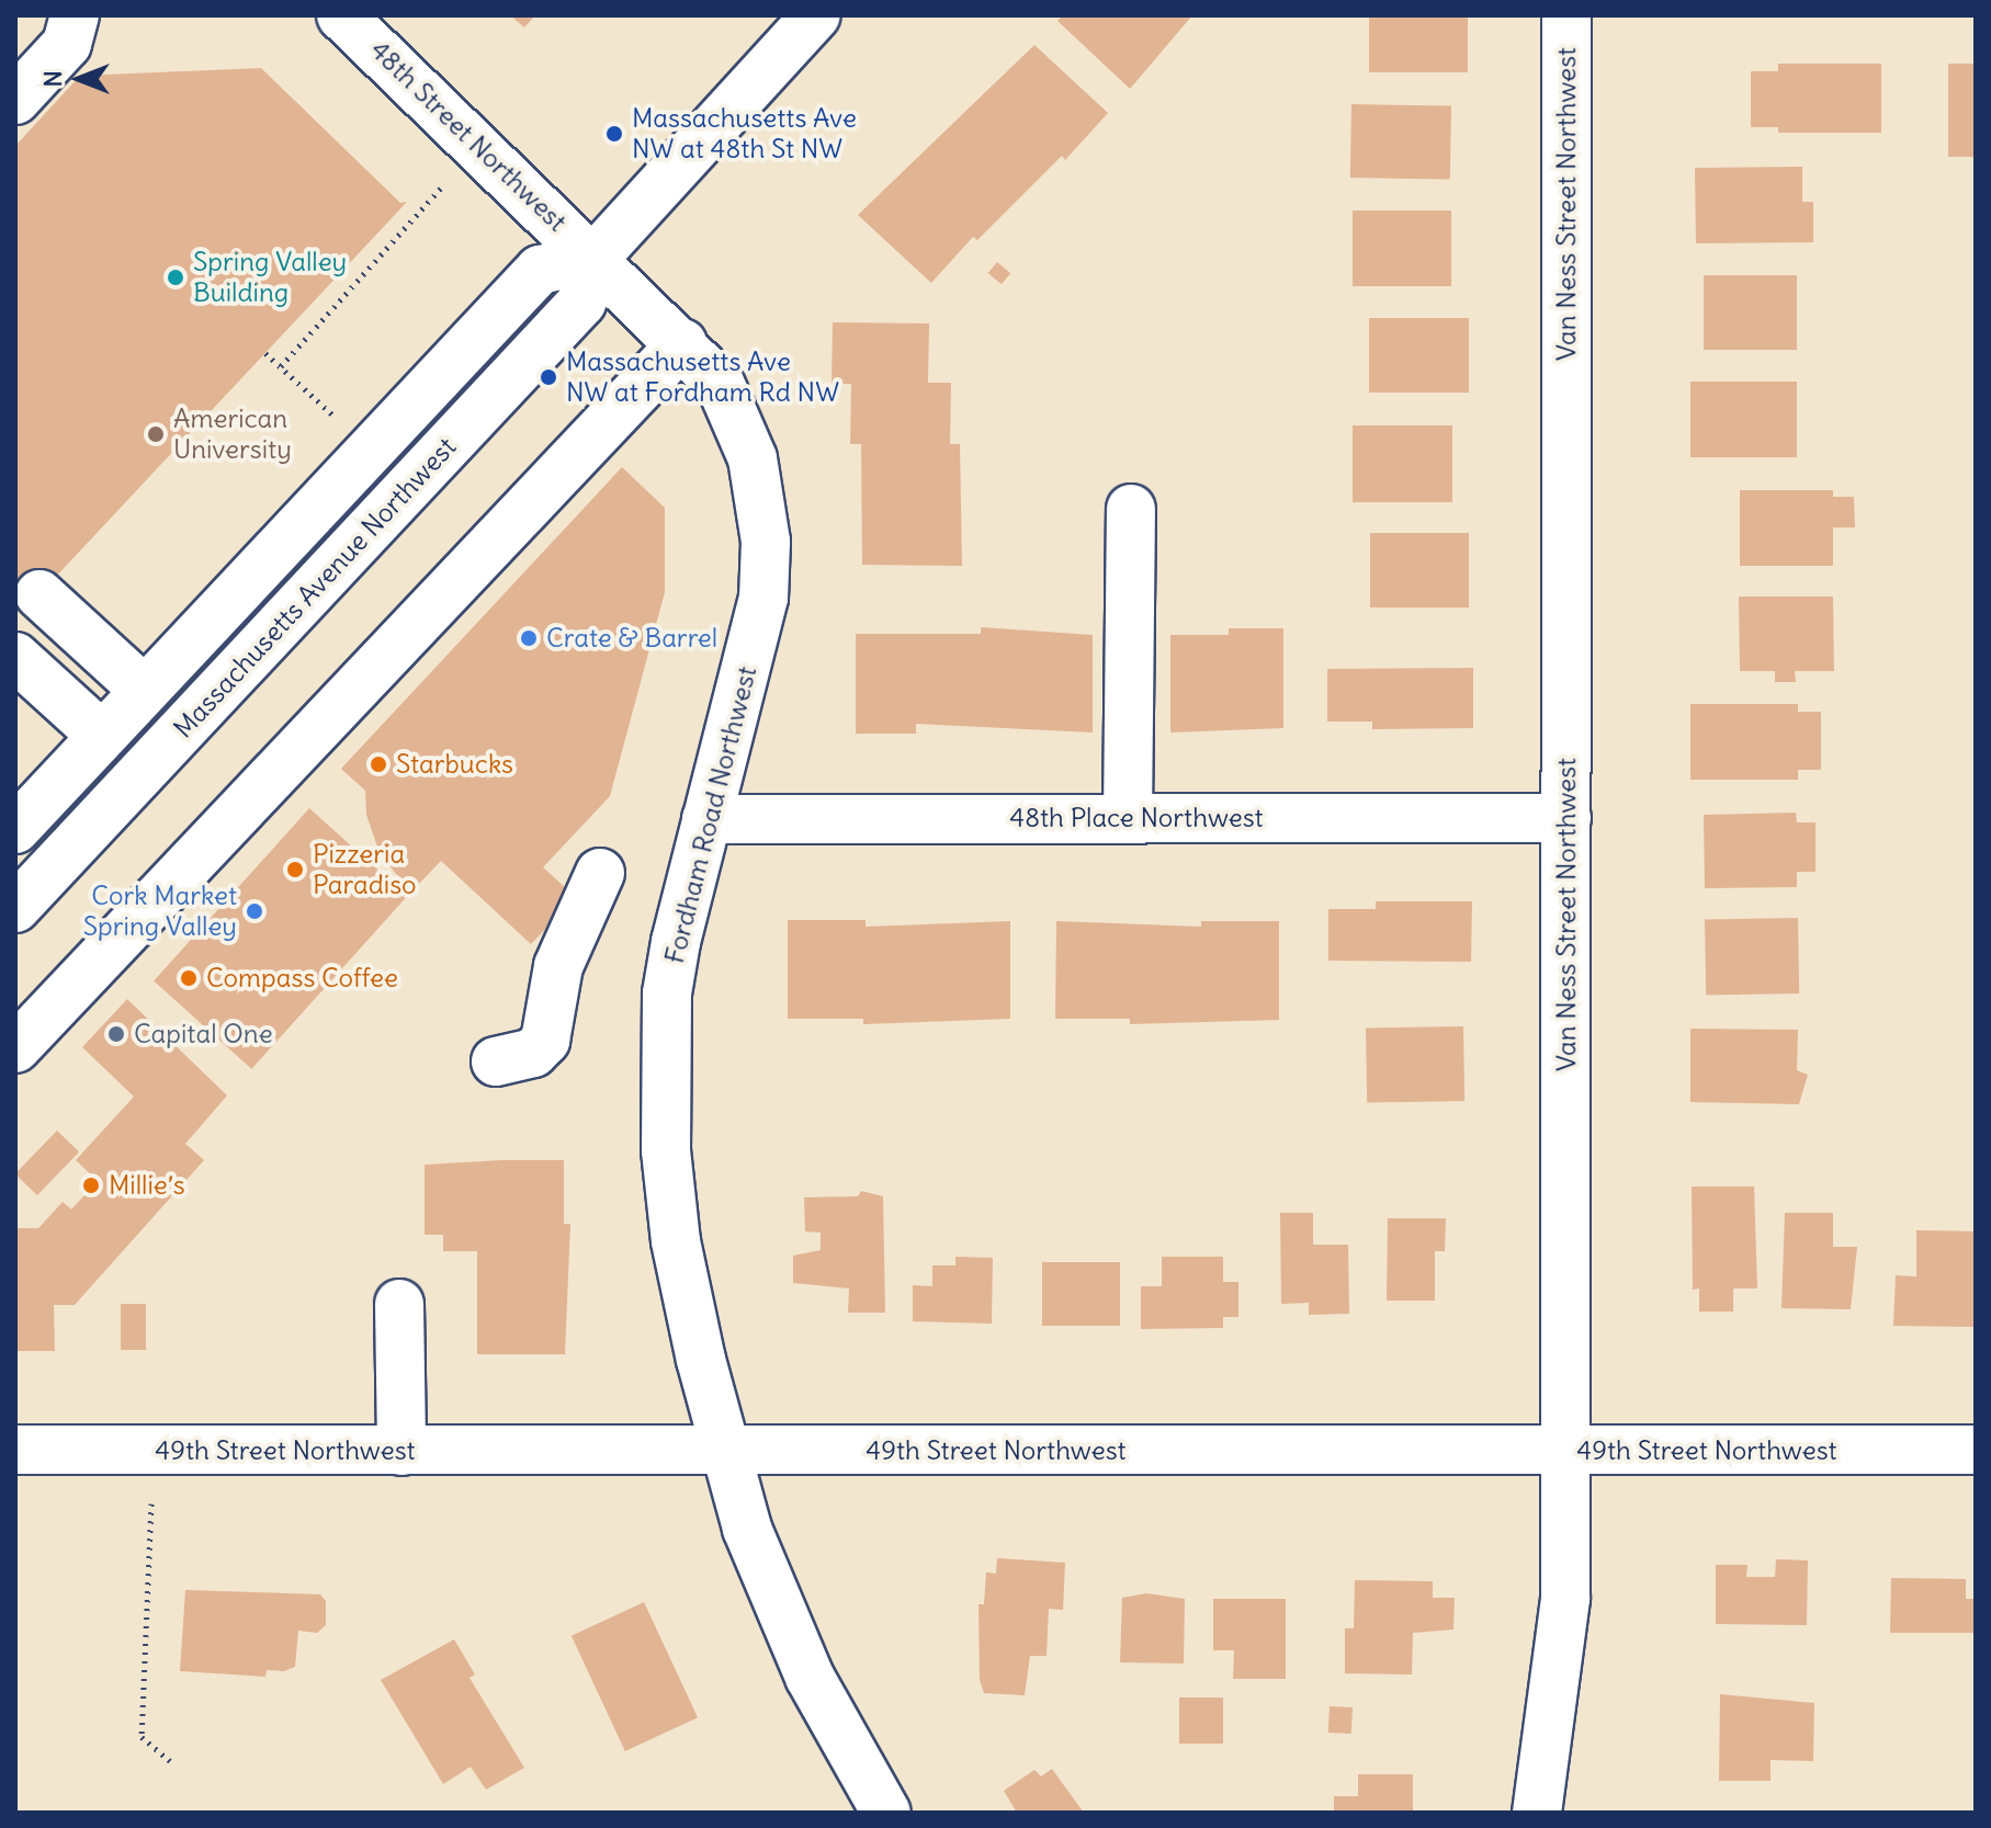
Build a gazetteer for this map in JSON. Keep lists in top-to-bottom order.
{
  "streets": {
    "street": [
      "48th Street Northwest",
      "Van Ness Street Northwest",
      "Massachusetts Avenue Northwest",
      "Fordham Road Northwest",
      "48th Place Northwest",
      "49th Street Northwest"
    ]
  },
  "crossings": [
    ["48th Street Northwest", "Massachusetts Avenue Northwest"],
    ["48th Street Northwest", "Fordham Road Northwest"],
    ["Van Ness Street Northwest", "48th Place Northwest"],
    ["Van Ness Street Northwest", "49th Street Northwest"],
    ["Massachusetts Avenue Northwest", "Fordham Road Northwest"],
    ["Fordham Road Northwest", "48th Place Northwest"],
    ["Fordham Road Northwest", "49th Street Northwest"]
  ],
  "places": [
    "Massachusetts Ave NW at 48th St NW",
    "Spring Valley Building",
    "Massachusetts Ave NW at Fordham Rd NW",
    "American University",
    "Crate & Barrel",
    "Starbucks",
    "Pizzeria Paradiso",
    "Cork Market Spring Valley",
    "Compass Coffee",
    "Capital One",
    "Millie’s"
  ],
  "north": "left"
}
